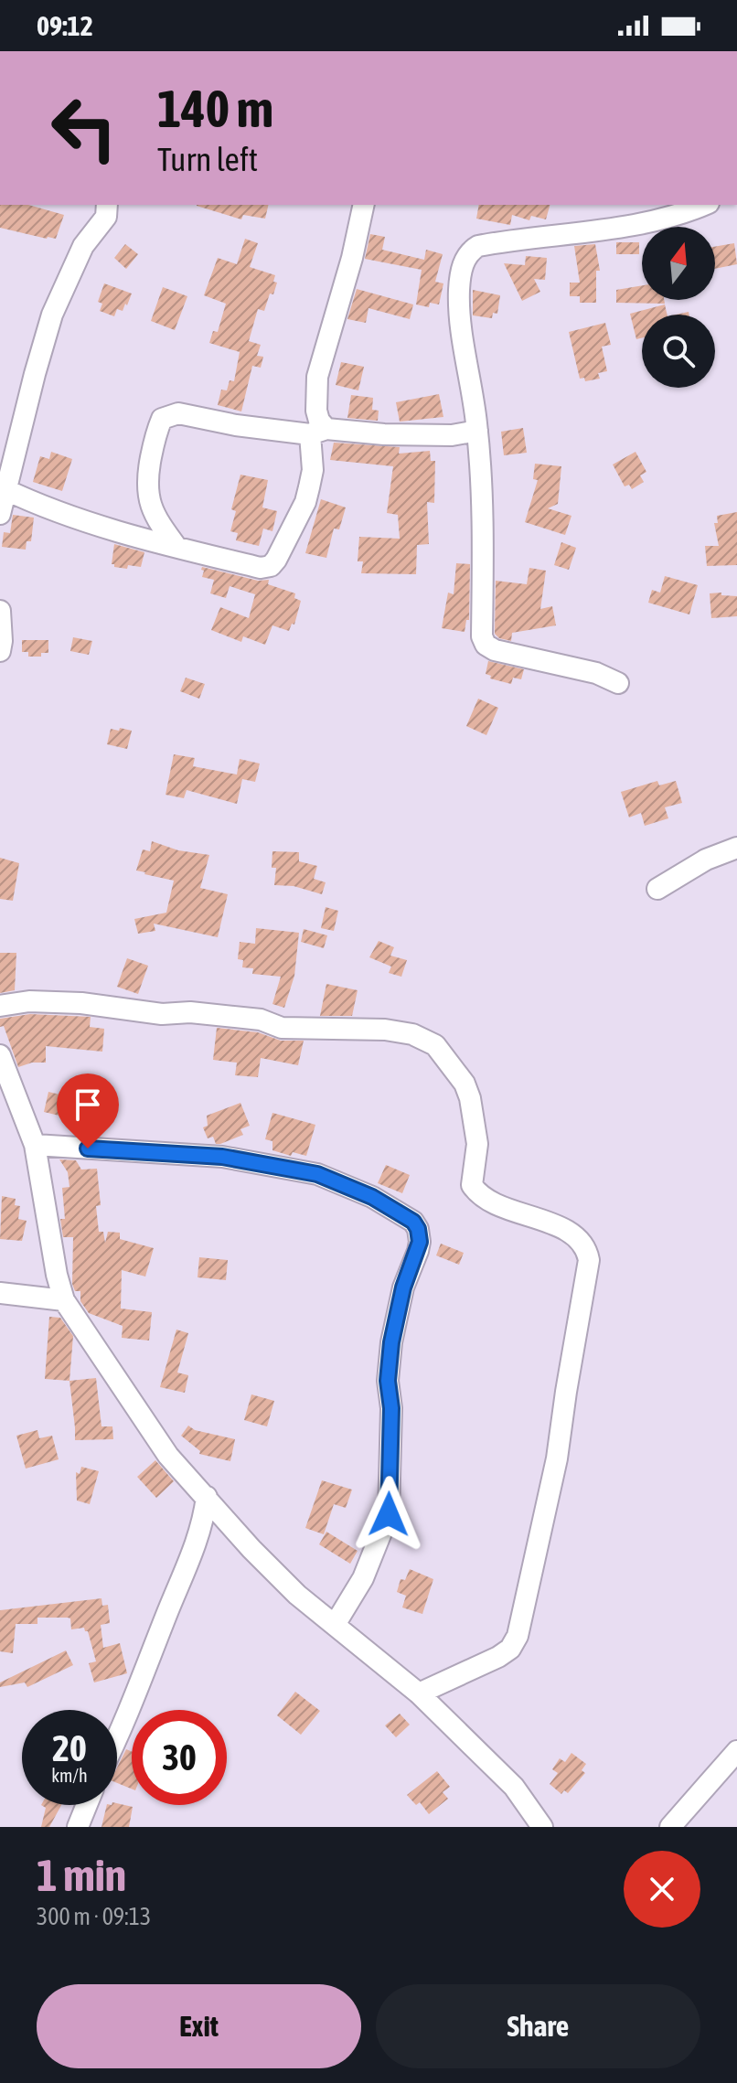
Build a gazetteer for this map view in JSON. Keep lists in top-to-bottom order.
{
  "north": "top",
  "page": {
    "status": "09:12",
    "turn": ["140 m", "Turn left"],
    "speed": "20 km/h",
    "limit": "30",
    "heading": ["1 min", "300 m · 09:13"],
    "buttons": ["Exit", "Share"]
  }
}
